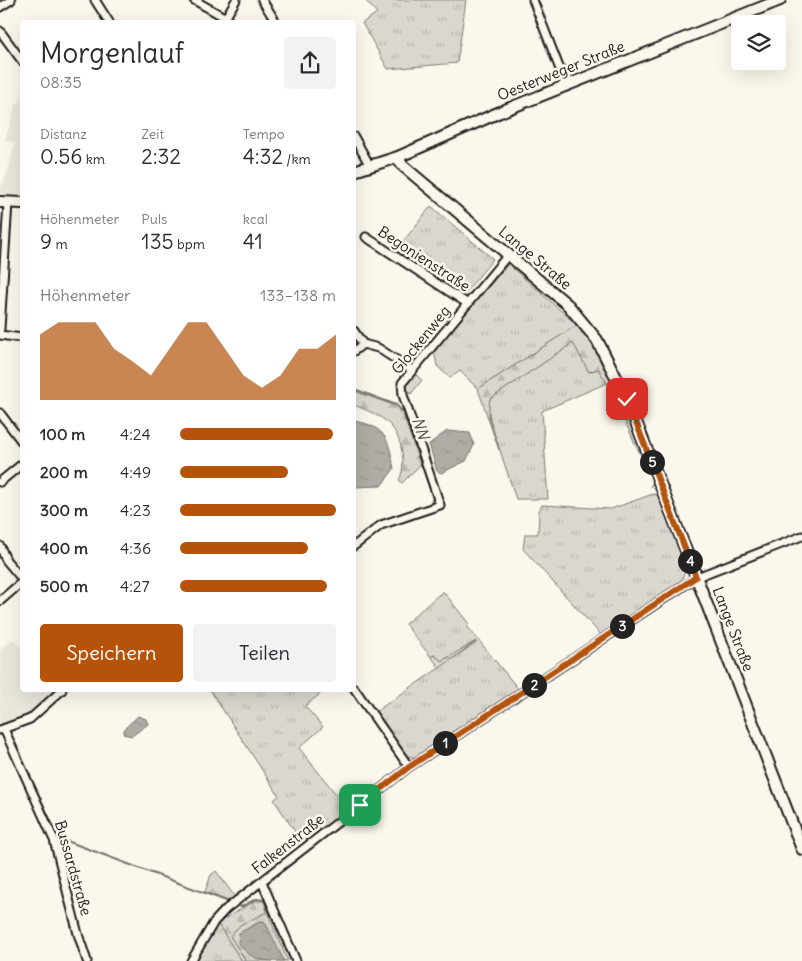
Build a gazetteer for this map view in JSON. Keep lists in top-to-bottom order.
{
  "streets": {
    "street": [
      "Oesterweger Straße",
      "Lange Straße",
      "Begonienstraße",
      "Glockenweg",
      "Falkenstraße",
      "Bussardstraße"
    ]
  },
  "crossings": [
    ["Oesterweger Straße", "Lange Straße"],
    ["Lange Straße", "Glockenweg"],
    ["Lange Straße", "Falkenstraße"],
    ["Begonienstraße", "Glockenweg"]
  ],
  "water": ["NN"],
  "page": {
    "heading": ["Morgenlauf", "08:35"],
    "stats": [
      ["Distanz", "0.56 km"],
      ["Zeit", "2:32"],
      ["Tempo", "4:32 /km"],
      ["Höhenmeter", "9 m"],
      ["Puls", "135 bpm"],
      ["kcal", "41"]
    ],
    "chart": ["Höhenmeter", "133–138 m"],
    "list": [
      {
        "name": "100 m",
        "note": "4:24"
      },
      {
        "name": "200 m",
        "note": "4:49"
      },
      {
        "name": "300 m",
        "note": "4:23"
      },
      {
        "name": "400 m",
        "note": "4:36"
      },
      {
        "name": "500 m",
        "note": "4:27"
      }
    ],
    "pins": [
      "5",
      "4",
      "3",
      "2",
      "1"
    ],
    "buttons": ["Speichern", "Teilen"]
  }
}
